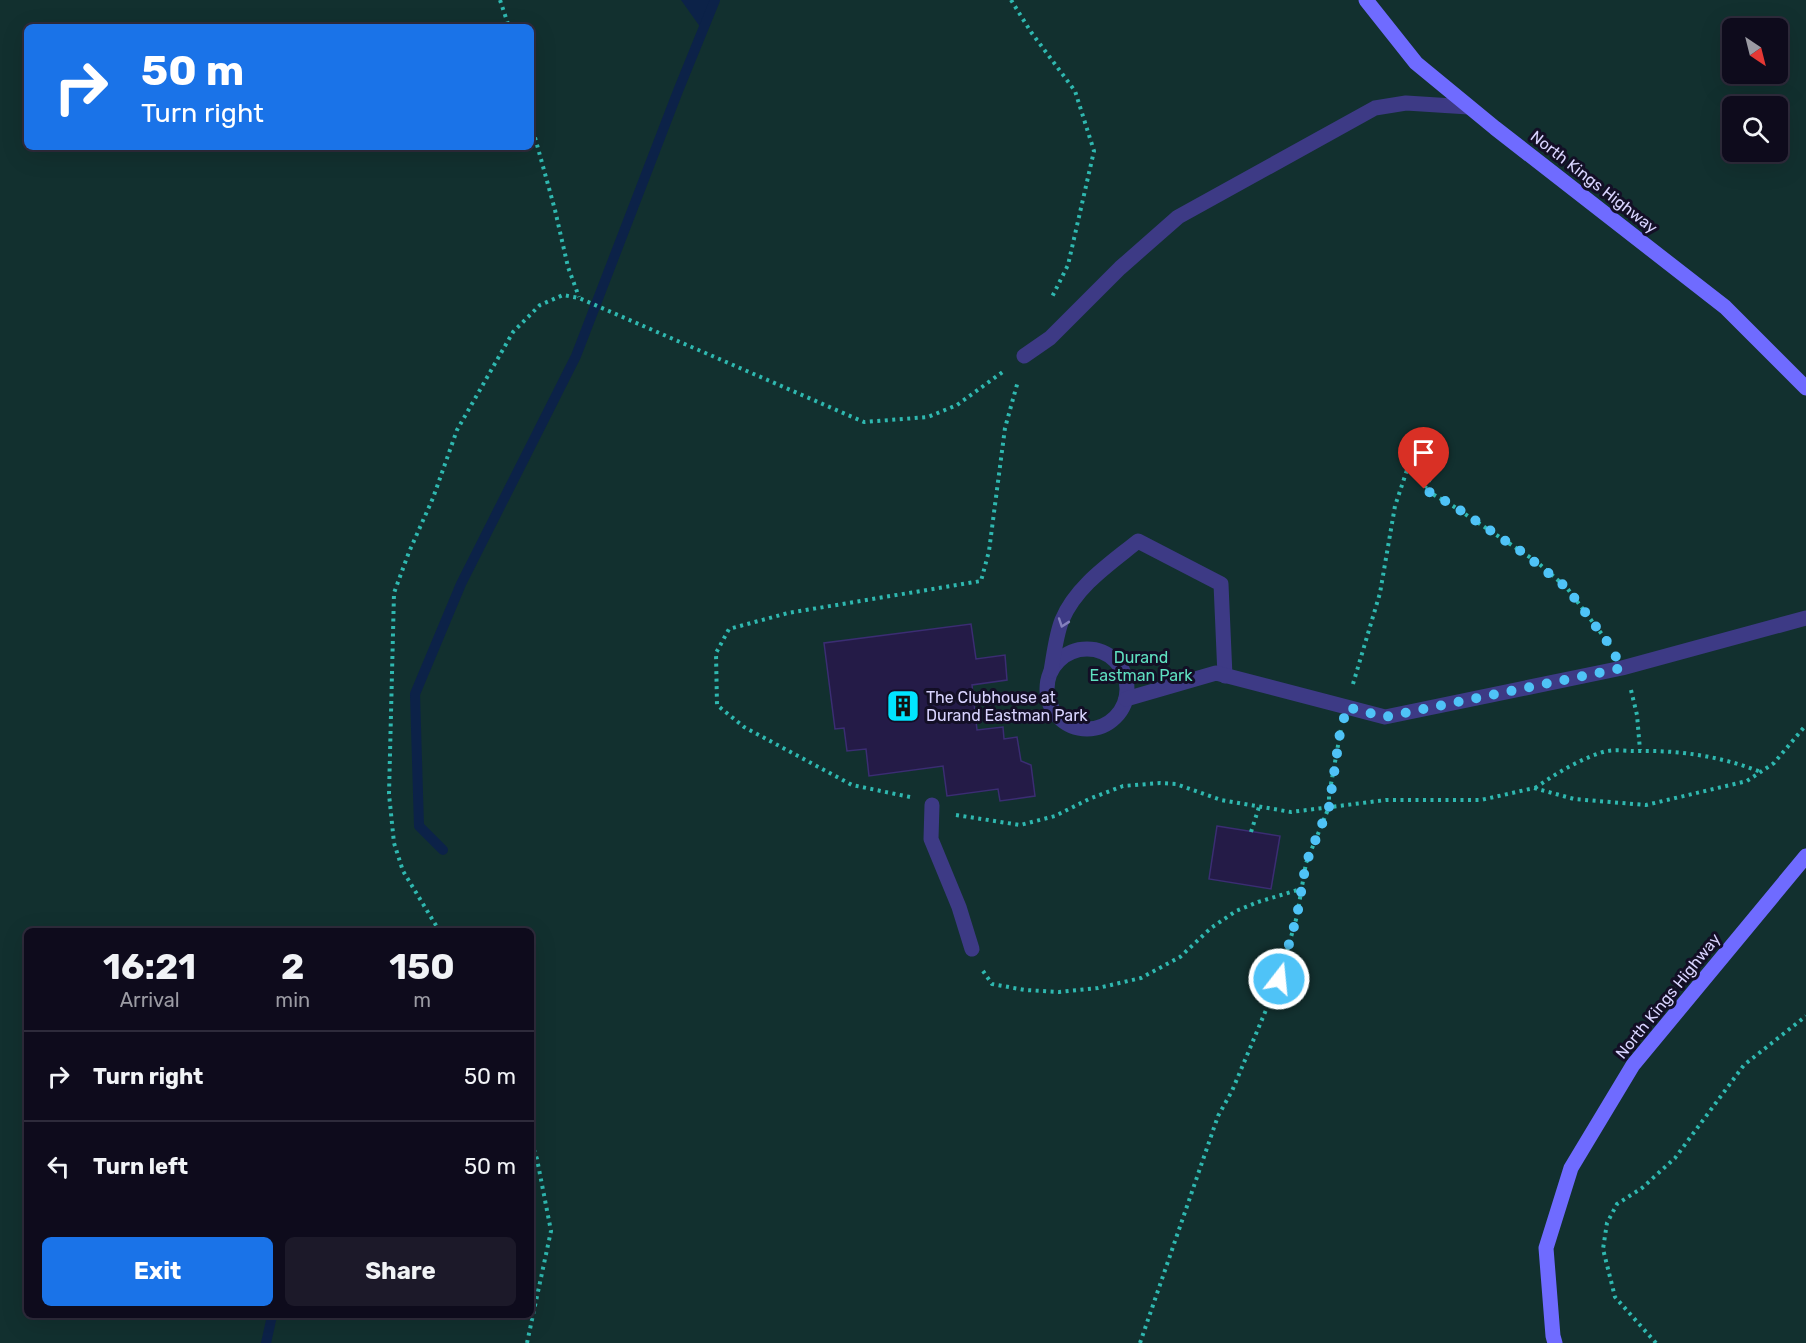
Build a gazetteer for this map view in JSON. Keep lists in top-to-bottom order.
{
  "streets": {
    "street": ["North Kings Highway"]
  },
  "parks": ["Durand Eastman Park"],
  "places": {
    "building": ["The Clubhouse at Durand Eastman Park"]
  },
  "north": "bottom right",
  "page": {
    "turn": ["50 m", "Turn right"],
    "eta": [
      "16:21",
      "Arrival",
      "2",
      "min",
      "150",
      "m"
    ],
    "list": [
      {
        "name": "Turn right",
        "value": "50 m"
      },
      {
        "name": "Turn left",
        "value": "50 m"
      }
    ],
    "buttons": ["Exit", "Share"]
  }
}
